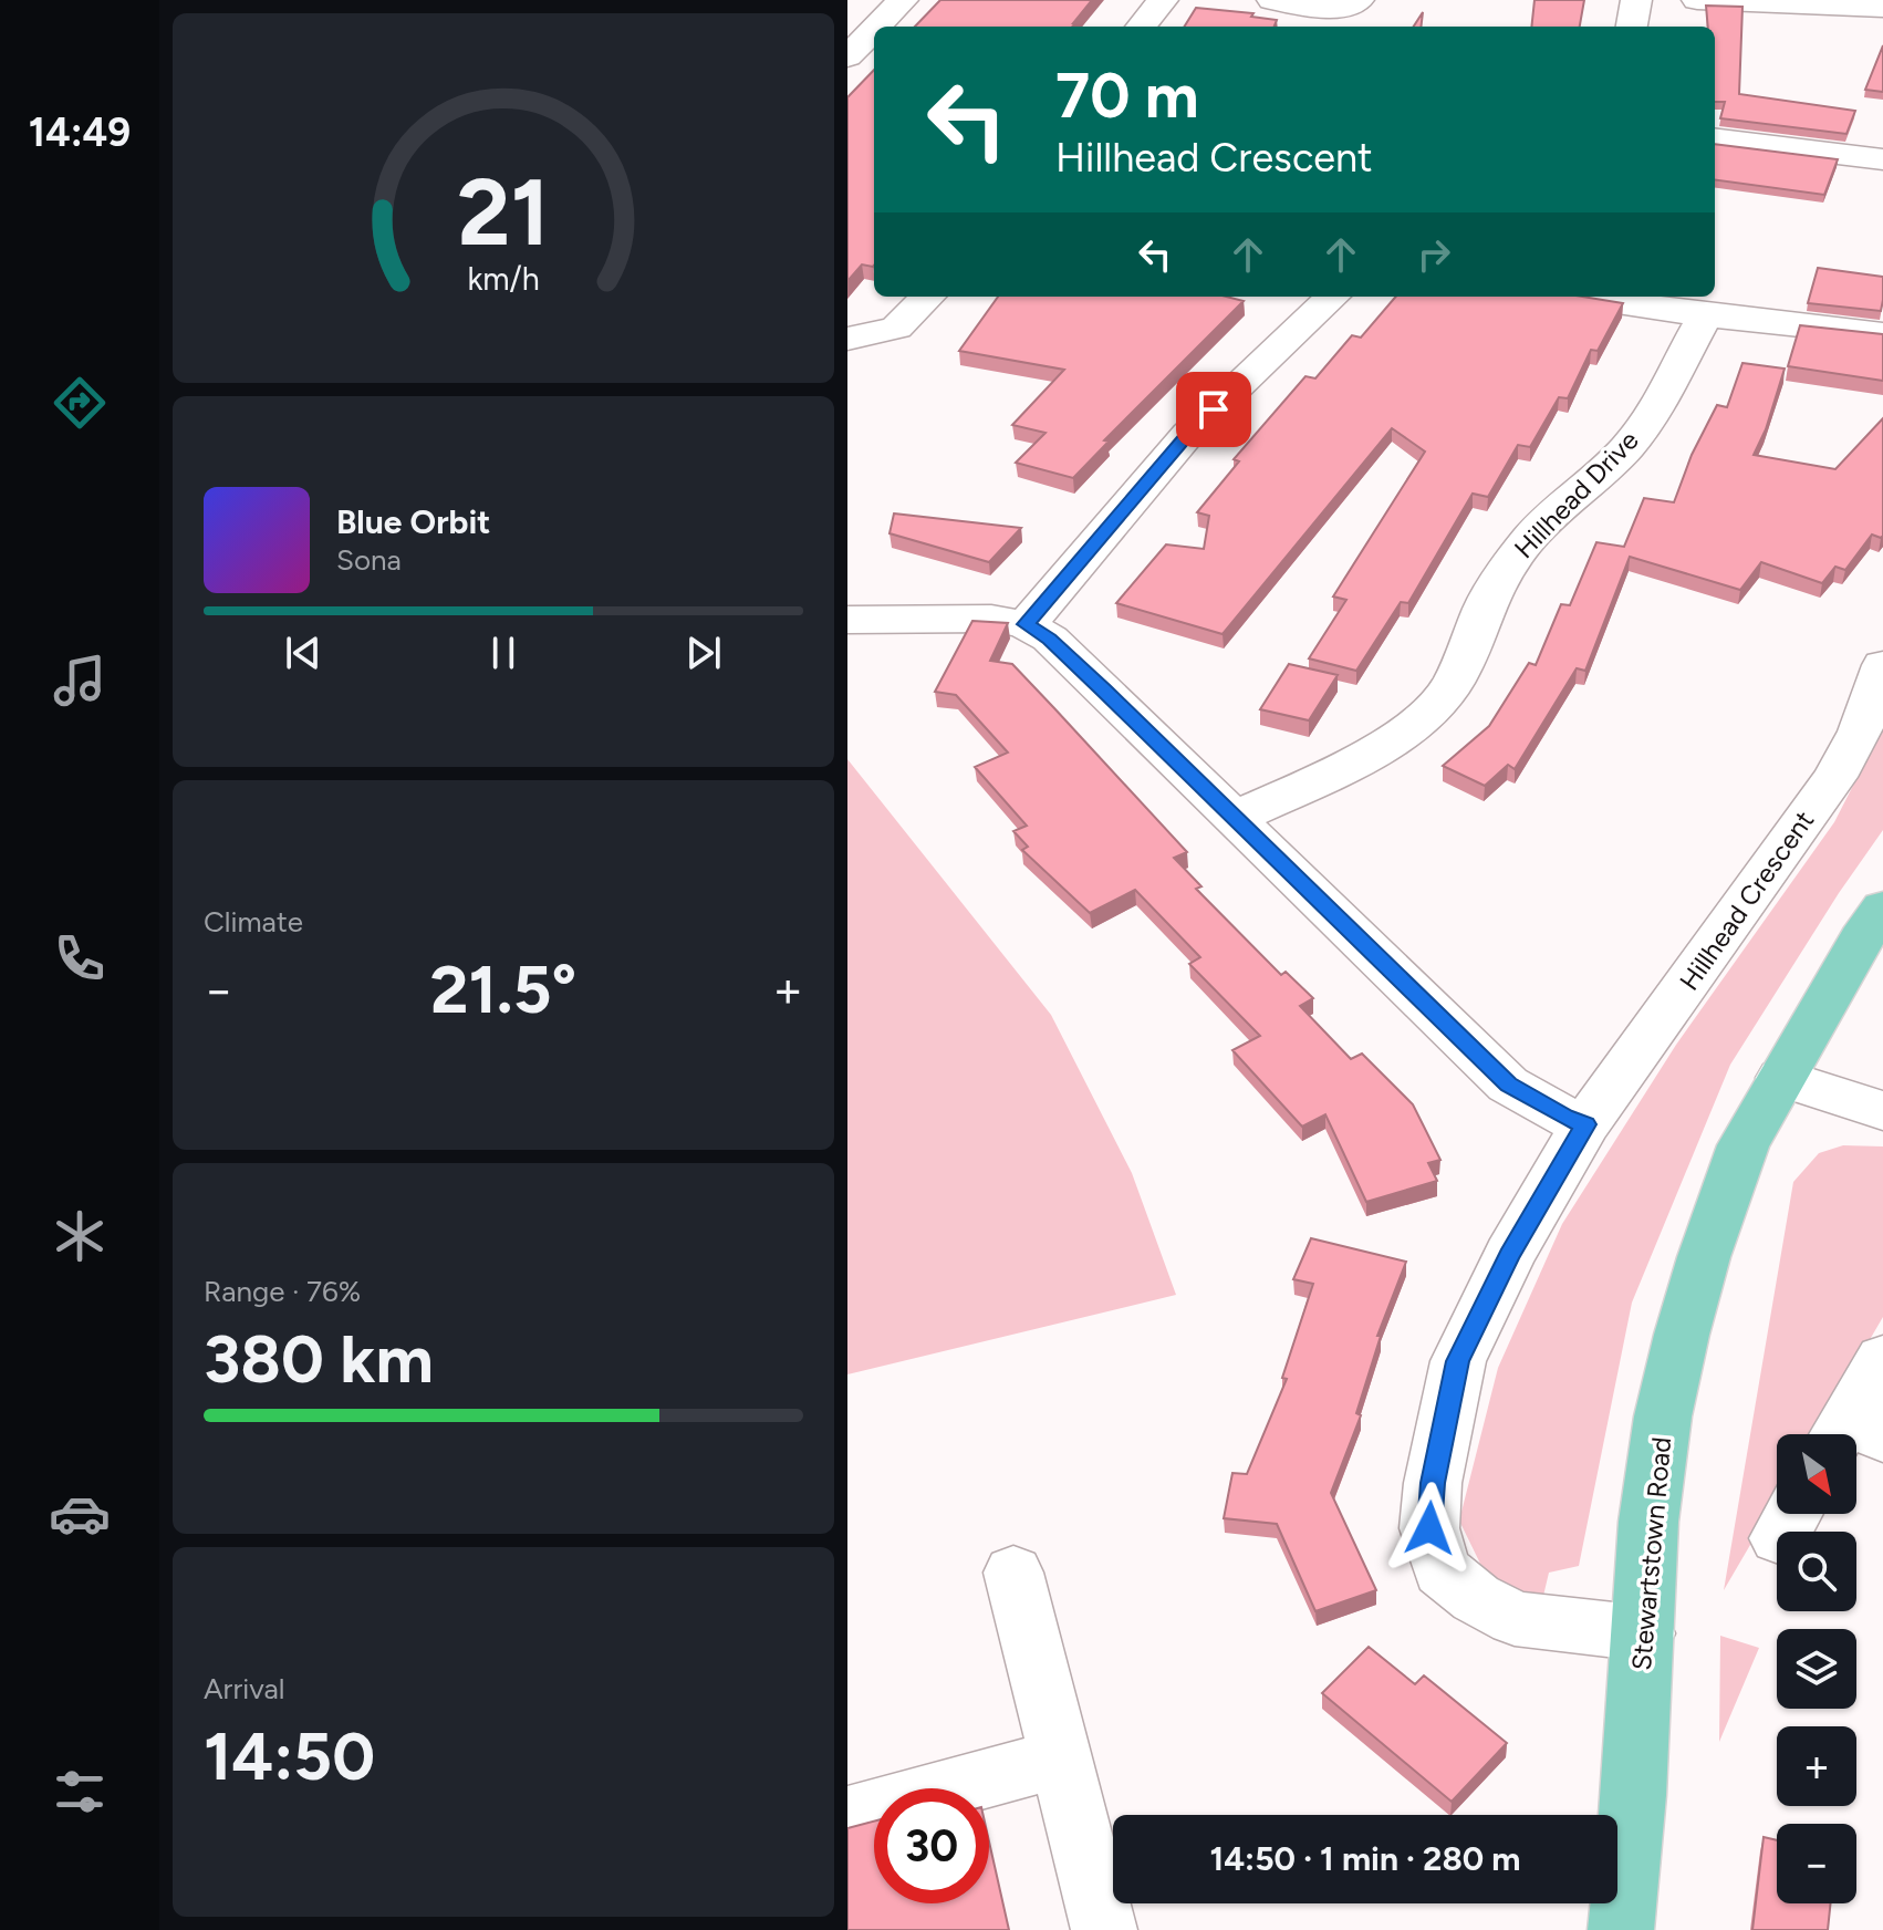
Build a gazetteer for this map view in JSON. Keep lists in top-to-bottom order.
{
  "streets": {
    "main road": ["Stewartstown Road"],
    "street": ["Hillhead Drive", "Hillhead Crescent"]
  },
  "crossings": [
    ["Hillhead Crescent", "Stewartstown Road"]
  ],
  "north": "bottom right",
  "page": {
    "tabs": "14:49",
    "turn": ["70 m", "Hillhead Crescent"],
    "song": ["Blue Orbit", "Sona"],
    "tile": [
      "Climate",
      ["Range · 76%", "380 km"],
      ["Arrival", "14:50"]
    ],
    "heat": ["−", "21.5°", "+"],
    "map_buttons": ["+", "−"],
    "limit": "30",
    "trip": "14:50 · 1 min · 280 m",
    "gauge": ["21", "km/h"]
  }
}
